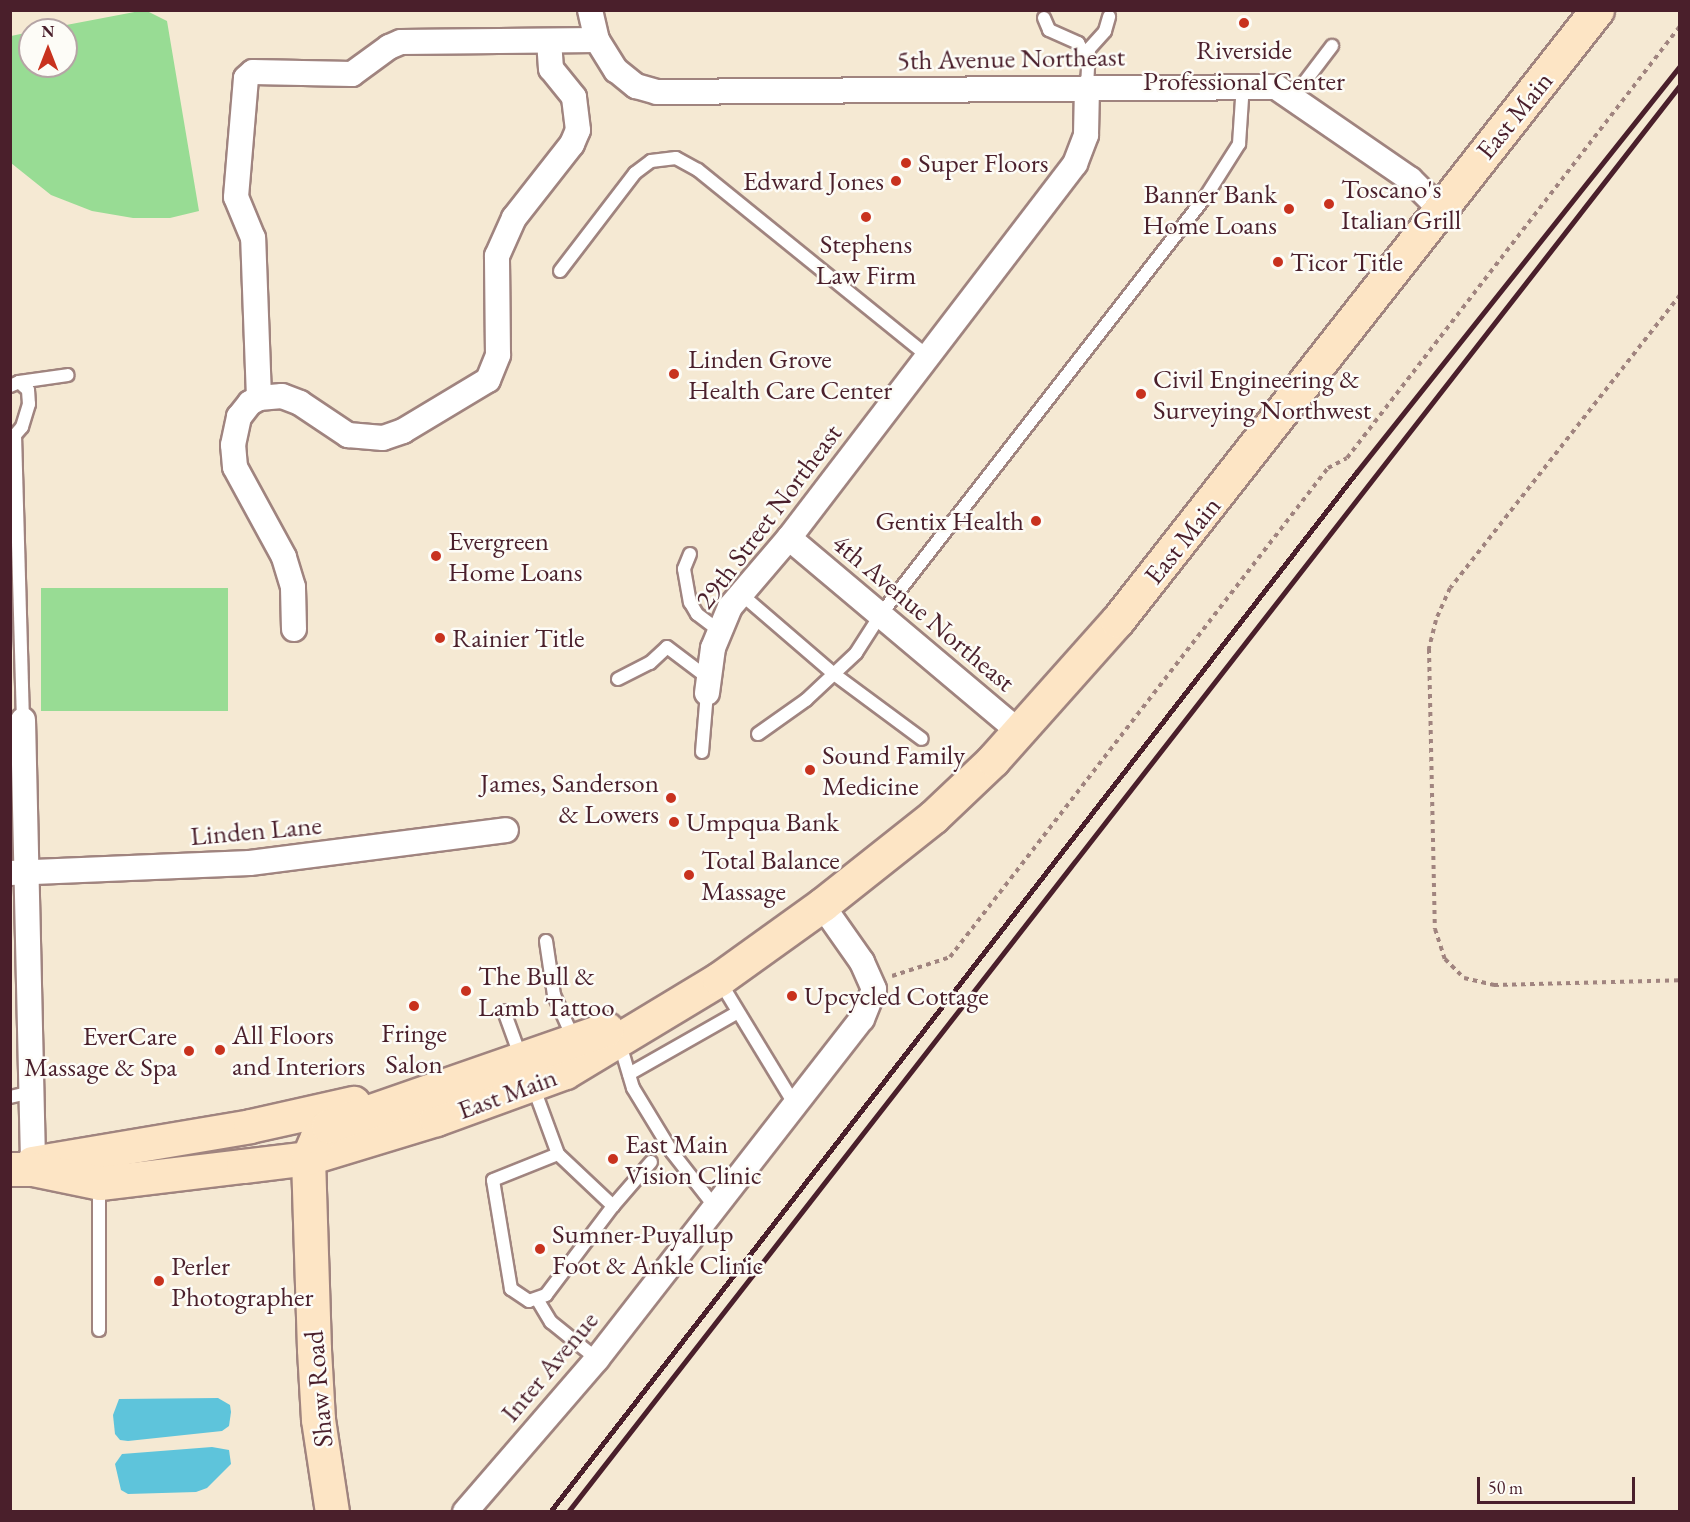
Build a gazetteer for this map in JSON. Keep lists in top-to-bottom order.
{
  "streets": {
    "main road": ["East Main", "Shaw Road"],
    "street": [
      "5th Avenue Northeast",
      "29th Street Northeast",
      "4th Avenue Northeast",
      "Linden Lane",
      "Inter Avenue"
    ]
  },
  "crossings": [
    ["5th Avenue Northeast", "East Main"],
    ["5th Avenue Northeast", "29th Street Northeast"],
    ["East Main", "4th Avenue Northeast"],
    ["East Main", "Shaw Road"],
    ["29th Street Northeast", "4th Avenue Northeast"]
  ],
  "places": [
    "Riverside Professional Center",
    "Super Floors",
    "Edward Jones",
    "Toscano's Italian Grill",
    "Banner Bank Home Loans",
    "Stephens Law Firm",
    "Ticor Title",
    "Linden Grove Health Care Center",
    "Civil Engineering & Surveying Northwest",
    "Gentix Health",
    "Evergreen Home Loans",
    "Rainier Title",
    "Sound Family Medicine",
    "James, Sanderson & Lowers",
    "Umpqua Bank",
    "Total Balance Massage",
    "The Bull & Lamb Tattoo",
    "Upcycled Cottage",
    "Fringe Salon",
    "All Floors and Interiors",
    "EverCare Massage & Spa",
    "East Main Vision Clinic",
    "Sumner-Puyallup Foot & Ankle Clinic",
    "Perler Photographer"
  ],
  "scale_bar": "50 m",
  "north": "top"
}
